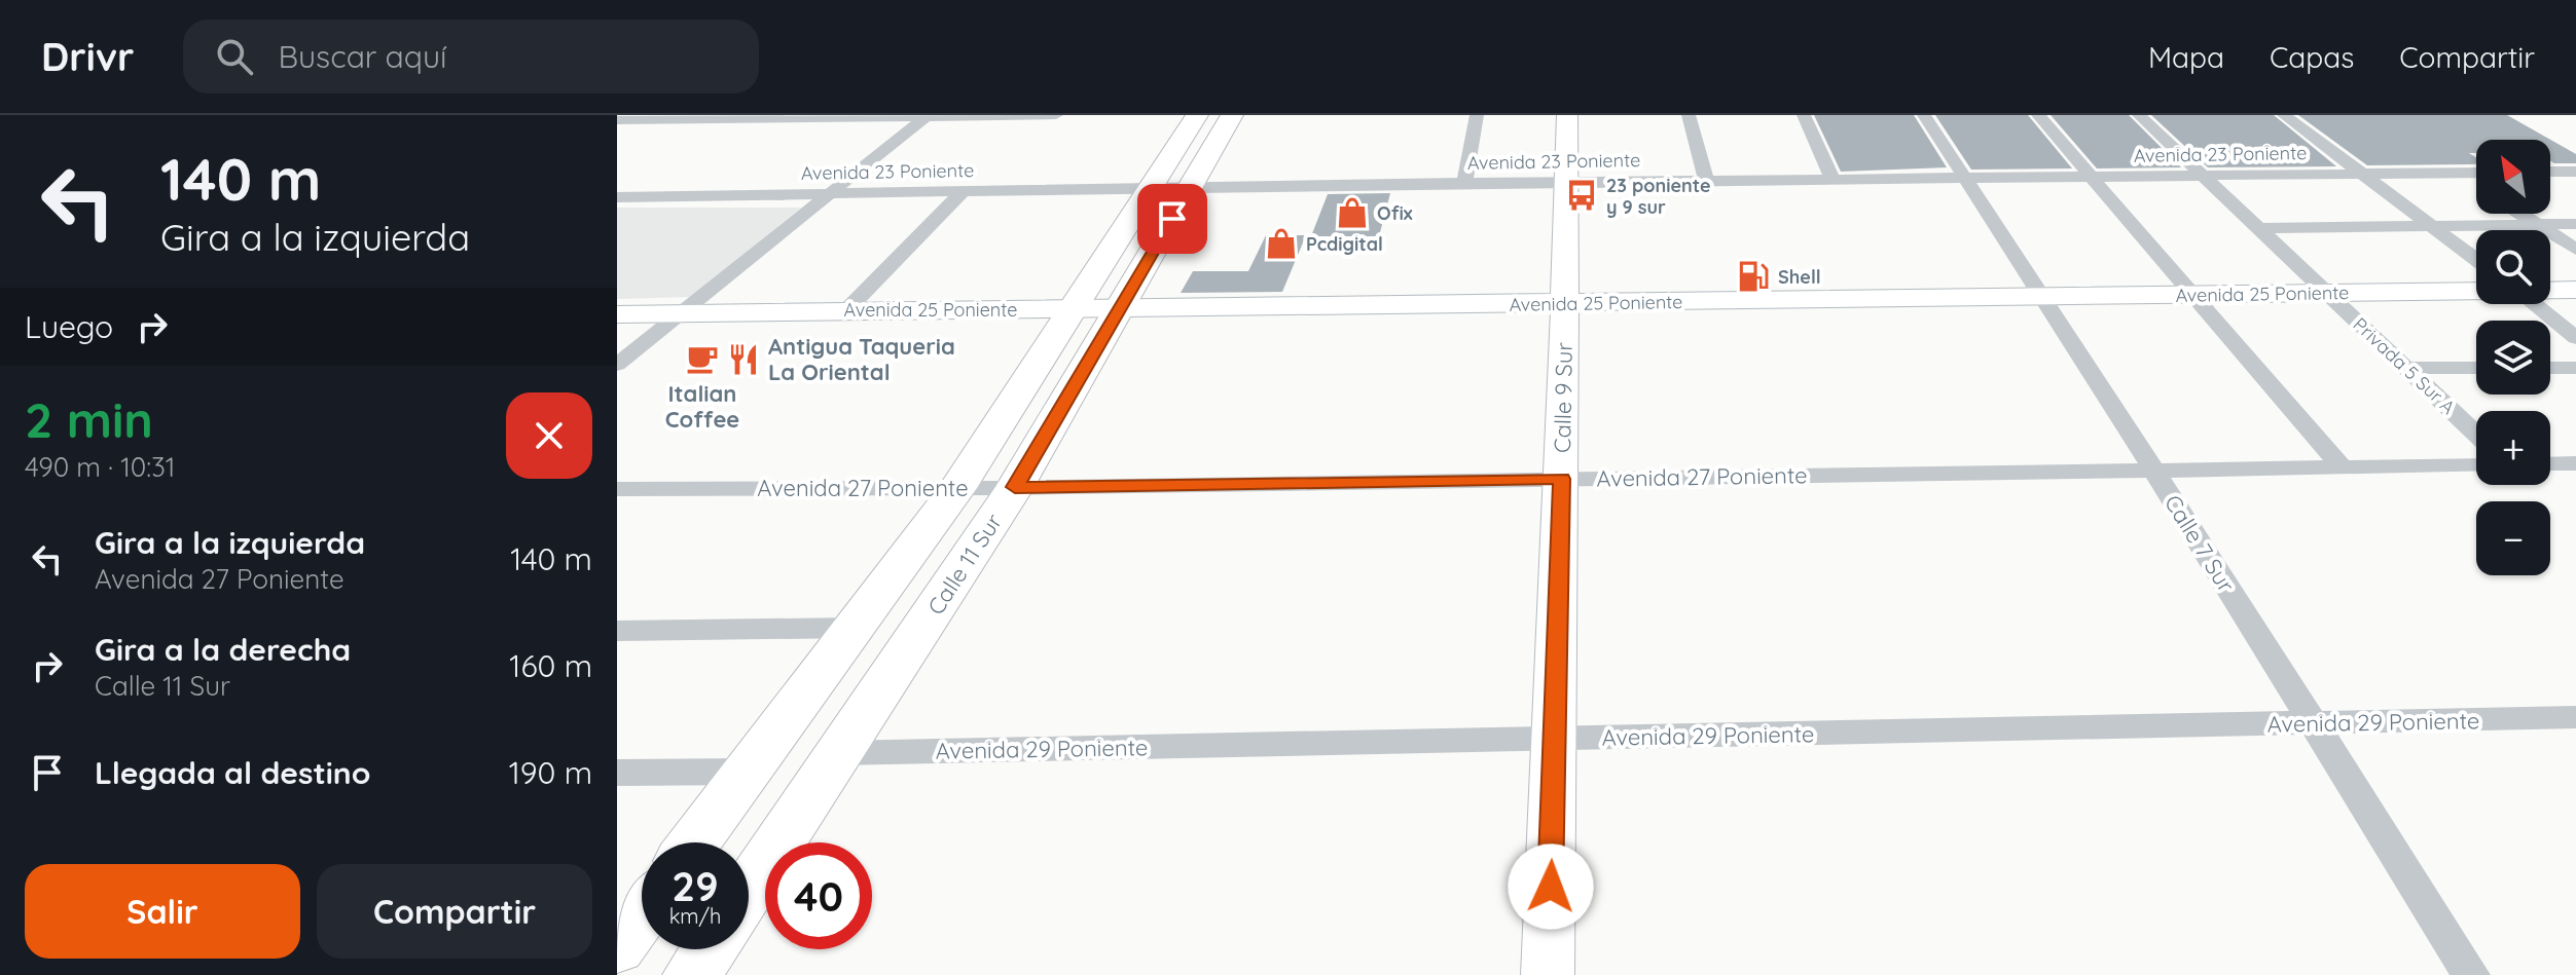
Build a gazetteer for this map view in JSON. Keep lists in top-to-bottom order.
{
  "streets": {
    "main road": ["Avenida 25 Poniente", "Calle 9 Sur", "Calle 11 Sur"],
    "street": [
      "Avenida 23 Poniente",
      "Privada 5 Sur A",
      "Avenida 27 Poniente",
      "Calle 7 Sur",
      "Avenida 29 Poniente"
    ]
  },
  "crossings": [
    ["Avenida 23 Poniente", "Privada 5 Sur A"],
    ["Avenida 23 Poniente", "Calle 9 Sur"],
    ["Avenida 23 Poniente", "Calle 7 Sur"],
    ["Avenida 23 Poniente", "Calle 11 Sur"],
    ["Avenida 25 Poniente", "Privada 5 Sur A"],
    ["Avenida 25 Poniente", "Calle 9 Sur"],
    ["Avenida 25 Poniente", "Calle 7 Sur"],
    ["Avenida 25 Poniente", "Calle 11 Sur"],
    ["Calle 9 Sur", "Avenida 27 Poniente"],
    ["Calle 9 Sur", "Avenida 29 Poniente"],
    ["Avenida 27 Poniente", "Calle 7 Sur"],
    ["Avenida 27 Poniente", "Calle 11 Sur"],
    ["Calle 7 Sur", "Avenida 29 Poniente"],
    ["Calle 11 Sur", "Avenida 29 Poniente"]
  ],
  "places": {
    "bus stop": ["23 poniente y 9 sur"],
    "shop": ["Ofix", "Pcdigital"],
    "fuel station": ["Shell"],
    "cafe": ["Italian Coffee"],
    "restaurant": ["Antigua Taqueria La Oriental"]
  },
  "north": "top left",
  "page": {
    "header": "Drivr",
    "search": "Buscar aquí",
    "nav": ["Mapa", "Capas", "Compartir"],
    "turn": ["140 m", "Gira a la izquierda"],
    "map_buttons": ["+", "−"],
    "then": "Luego",
    "heading": ["2 min", "490 m · 10:31"],
    "list": [
      {
        "name": "Gira a la izquierda",
        "note": "Avenida 27 Poniente",
        "value": "140 m"
      },
      {
        "name": "Gira a la derecha",
        "note": "Calle 11 Sur",
        "value": "160 m"
      },
      {
        "name": "Llegada al destino",
        "value": "190 m"
      }
    ],
    "speed": "29 km/h",
    "limit": "40",
    "buttons": ["Salir", "Compartir"]
  }
}
